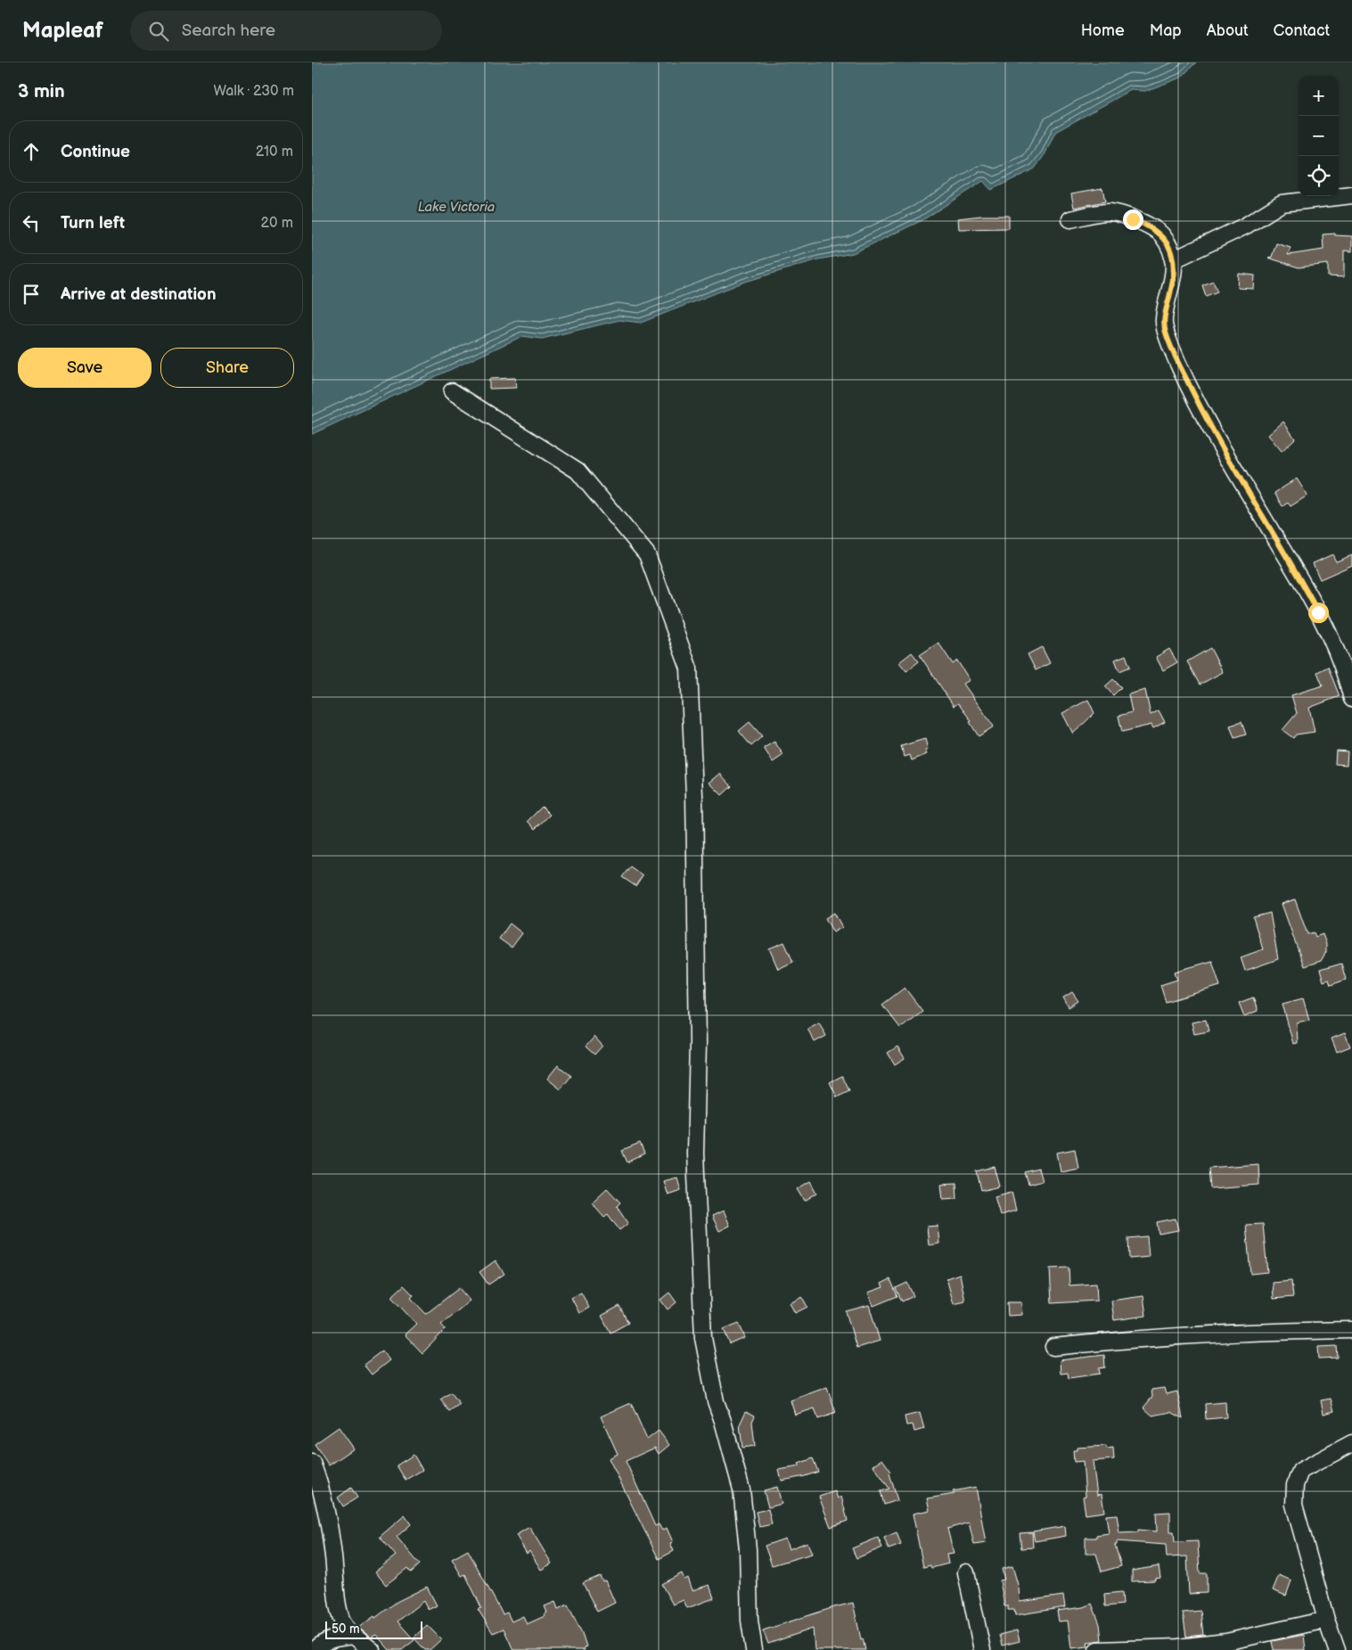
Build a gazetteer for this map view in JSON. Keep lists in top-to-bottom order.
{
  "water": ["Lake Victoria"],
  "scale_bar": "50 m",
  "page": {
    "header": "Mapleaf",
    "search": "Search here",
    "nav": [
      "Home",
      "Map",
      "About",
      "Contact"
    ],
    "heading": ["3 min", "Walk · 230 m"],
    "map_buttons": ["+", "−"],
    "list": [
      ["Continue", "210 m"],
      ["Turn left", "20 m"],
      "Arrive at destination"
    ],
    "buttons": ["Save", "Share"],
    "scale": "50 m"
  }
}
